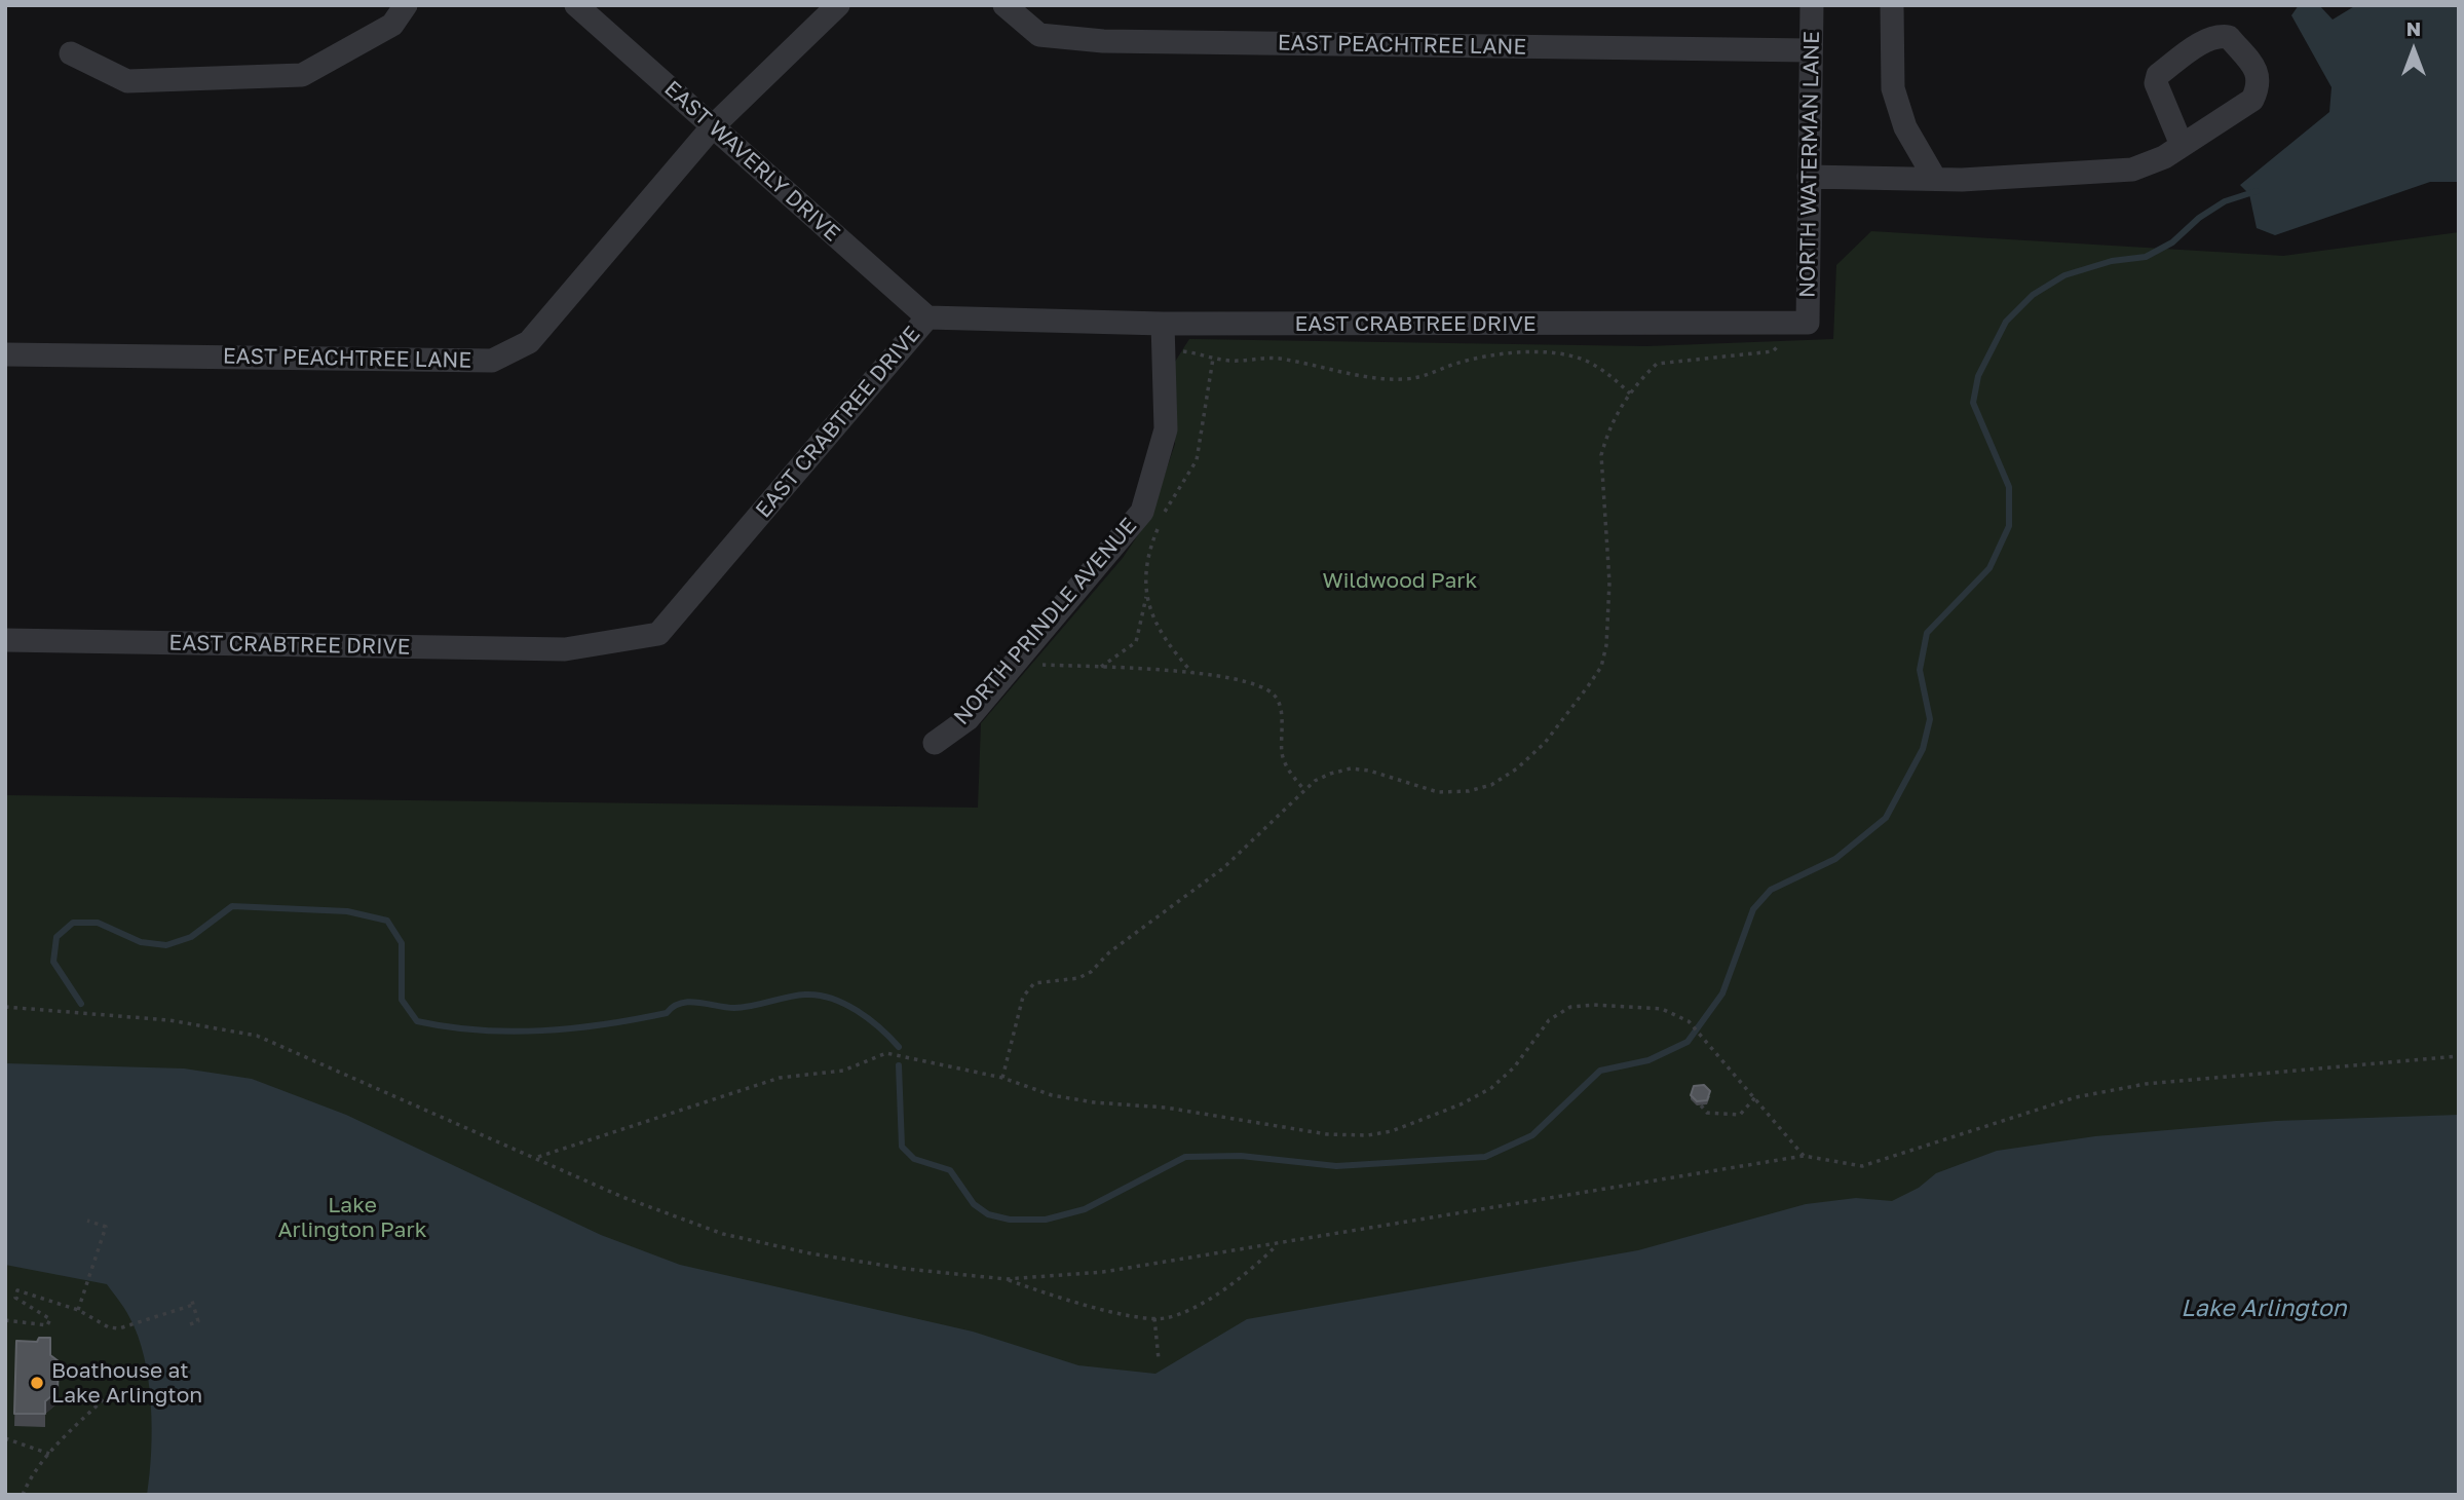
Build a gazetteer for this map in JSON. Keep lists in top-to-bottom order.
{
  "streets": {
    "street": [
      "EAST PEACHTREE LANE",
      "EAST WAVERLY DRIVE",
      "NORTH WATERMAN LANE",
      "EAST CRABTREE DRIVE",
      "NORTH PRINDLE AVENUE"
    ]
  },
  "crossings": [
    ["EAST PEACHTREE LANE", "EAST WAVERLY DRIVE"],
    ["EAST PEACHTREE LANE", "NORTH WATERMAN LANE"],
    ["EAST WAVERLY DRIVE", "EAST CRABTREE DRIVE"],
    ["NORTH WATERMAN LANE", "EAST CRABTREE DRIVE"],
    ["EAST CRABTREE DRIVE", "NORTH PRINDLE AVENUE"]
  ],
  "water": ["Lake Arlington"],
  "parks": ["Wildwood Park", "Lake Arlington Park"],
  "places": ["Boathouse at Lake Arlington"],
  "north": "top"
}
